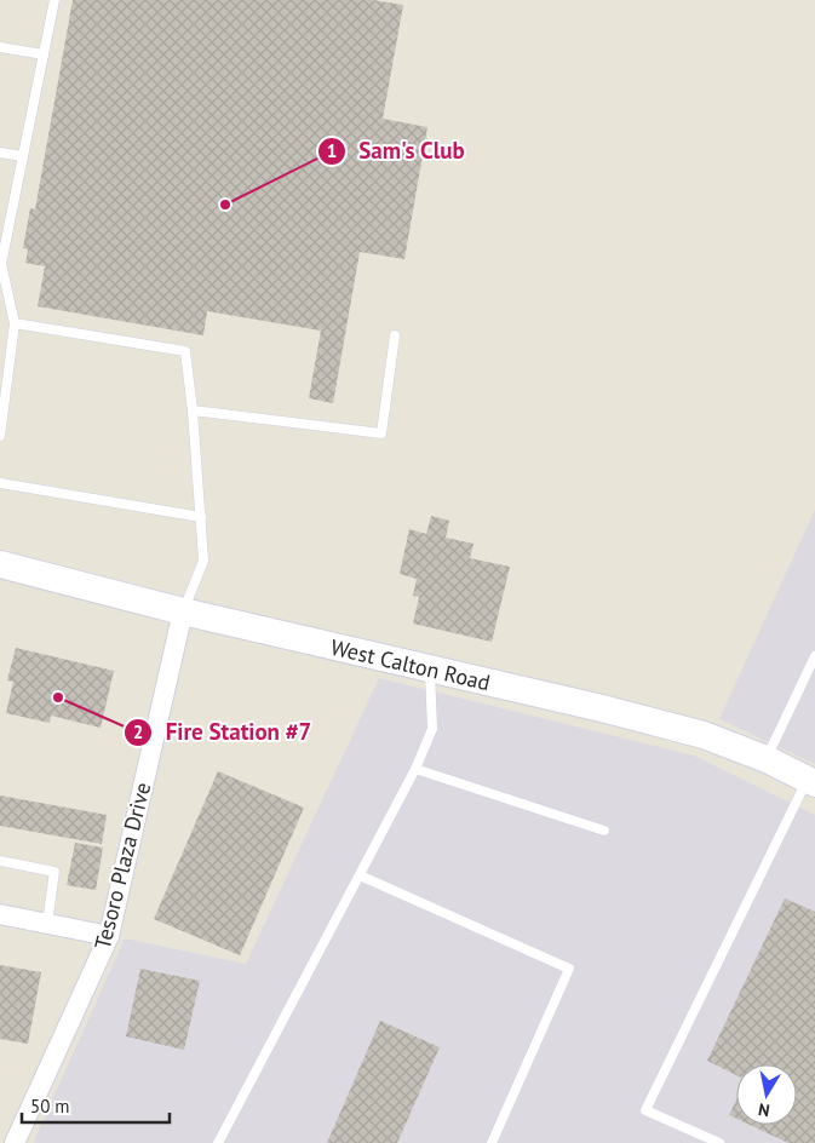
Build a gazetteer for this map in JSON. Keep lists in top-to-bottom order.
{
  "streets": {
    "main road": ["West Calton Road"],
    "street": ["Tesoro Plaza Drive"]
  },
  "crossings": [
    ["West Calton Road", "Tesoro Plaza Drive"]
  ],
  "places": ["Sam's Club", "Fire Station #7"],
  "scale_bar": "50 m",
  "north": "bottom"
}
